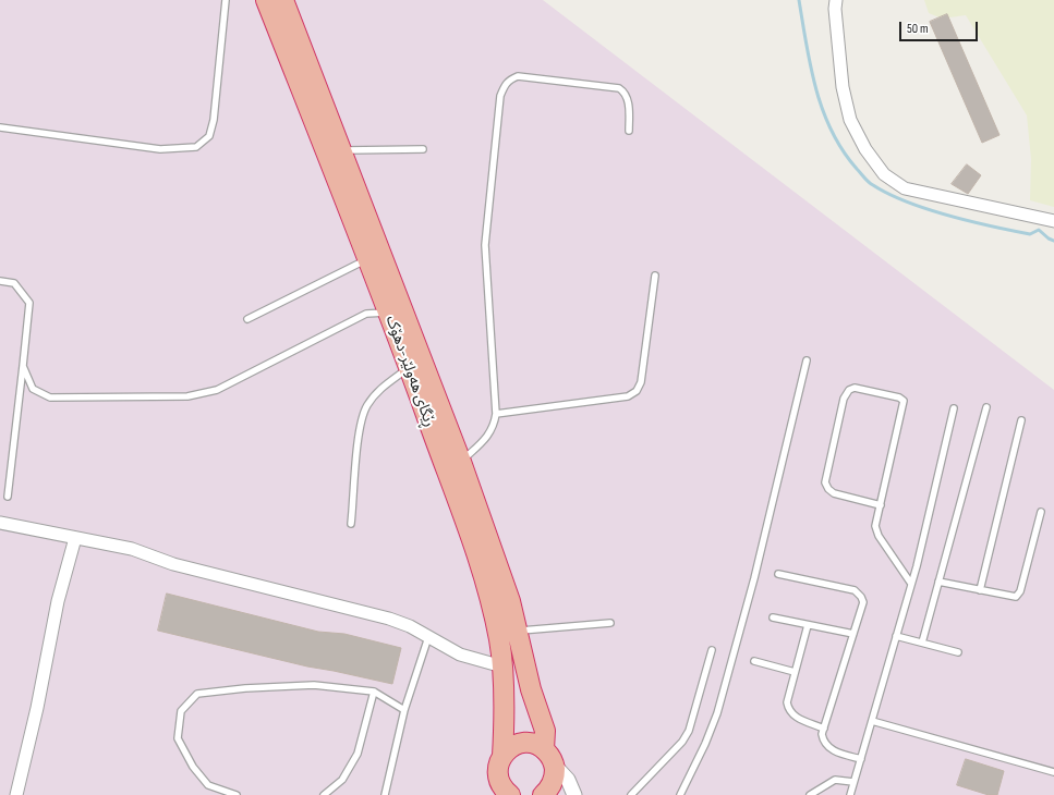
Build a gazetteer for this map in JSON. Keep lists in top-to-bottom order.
{
  "streets": {
    "highway": ["ڕێگای هەولێر-دهۆک"]
  },
  "scale_bar": "50 m"
}
